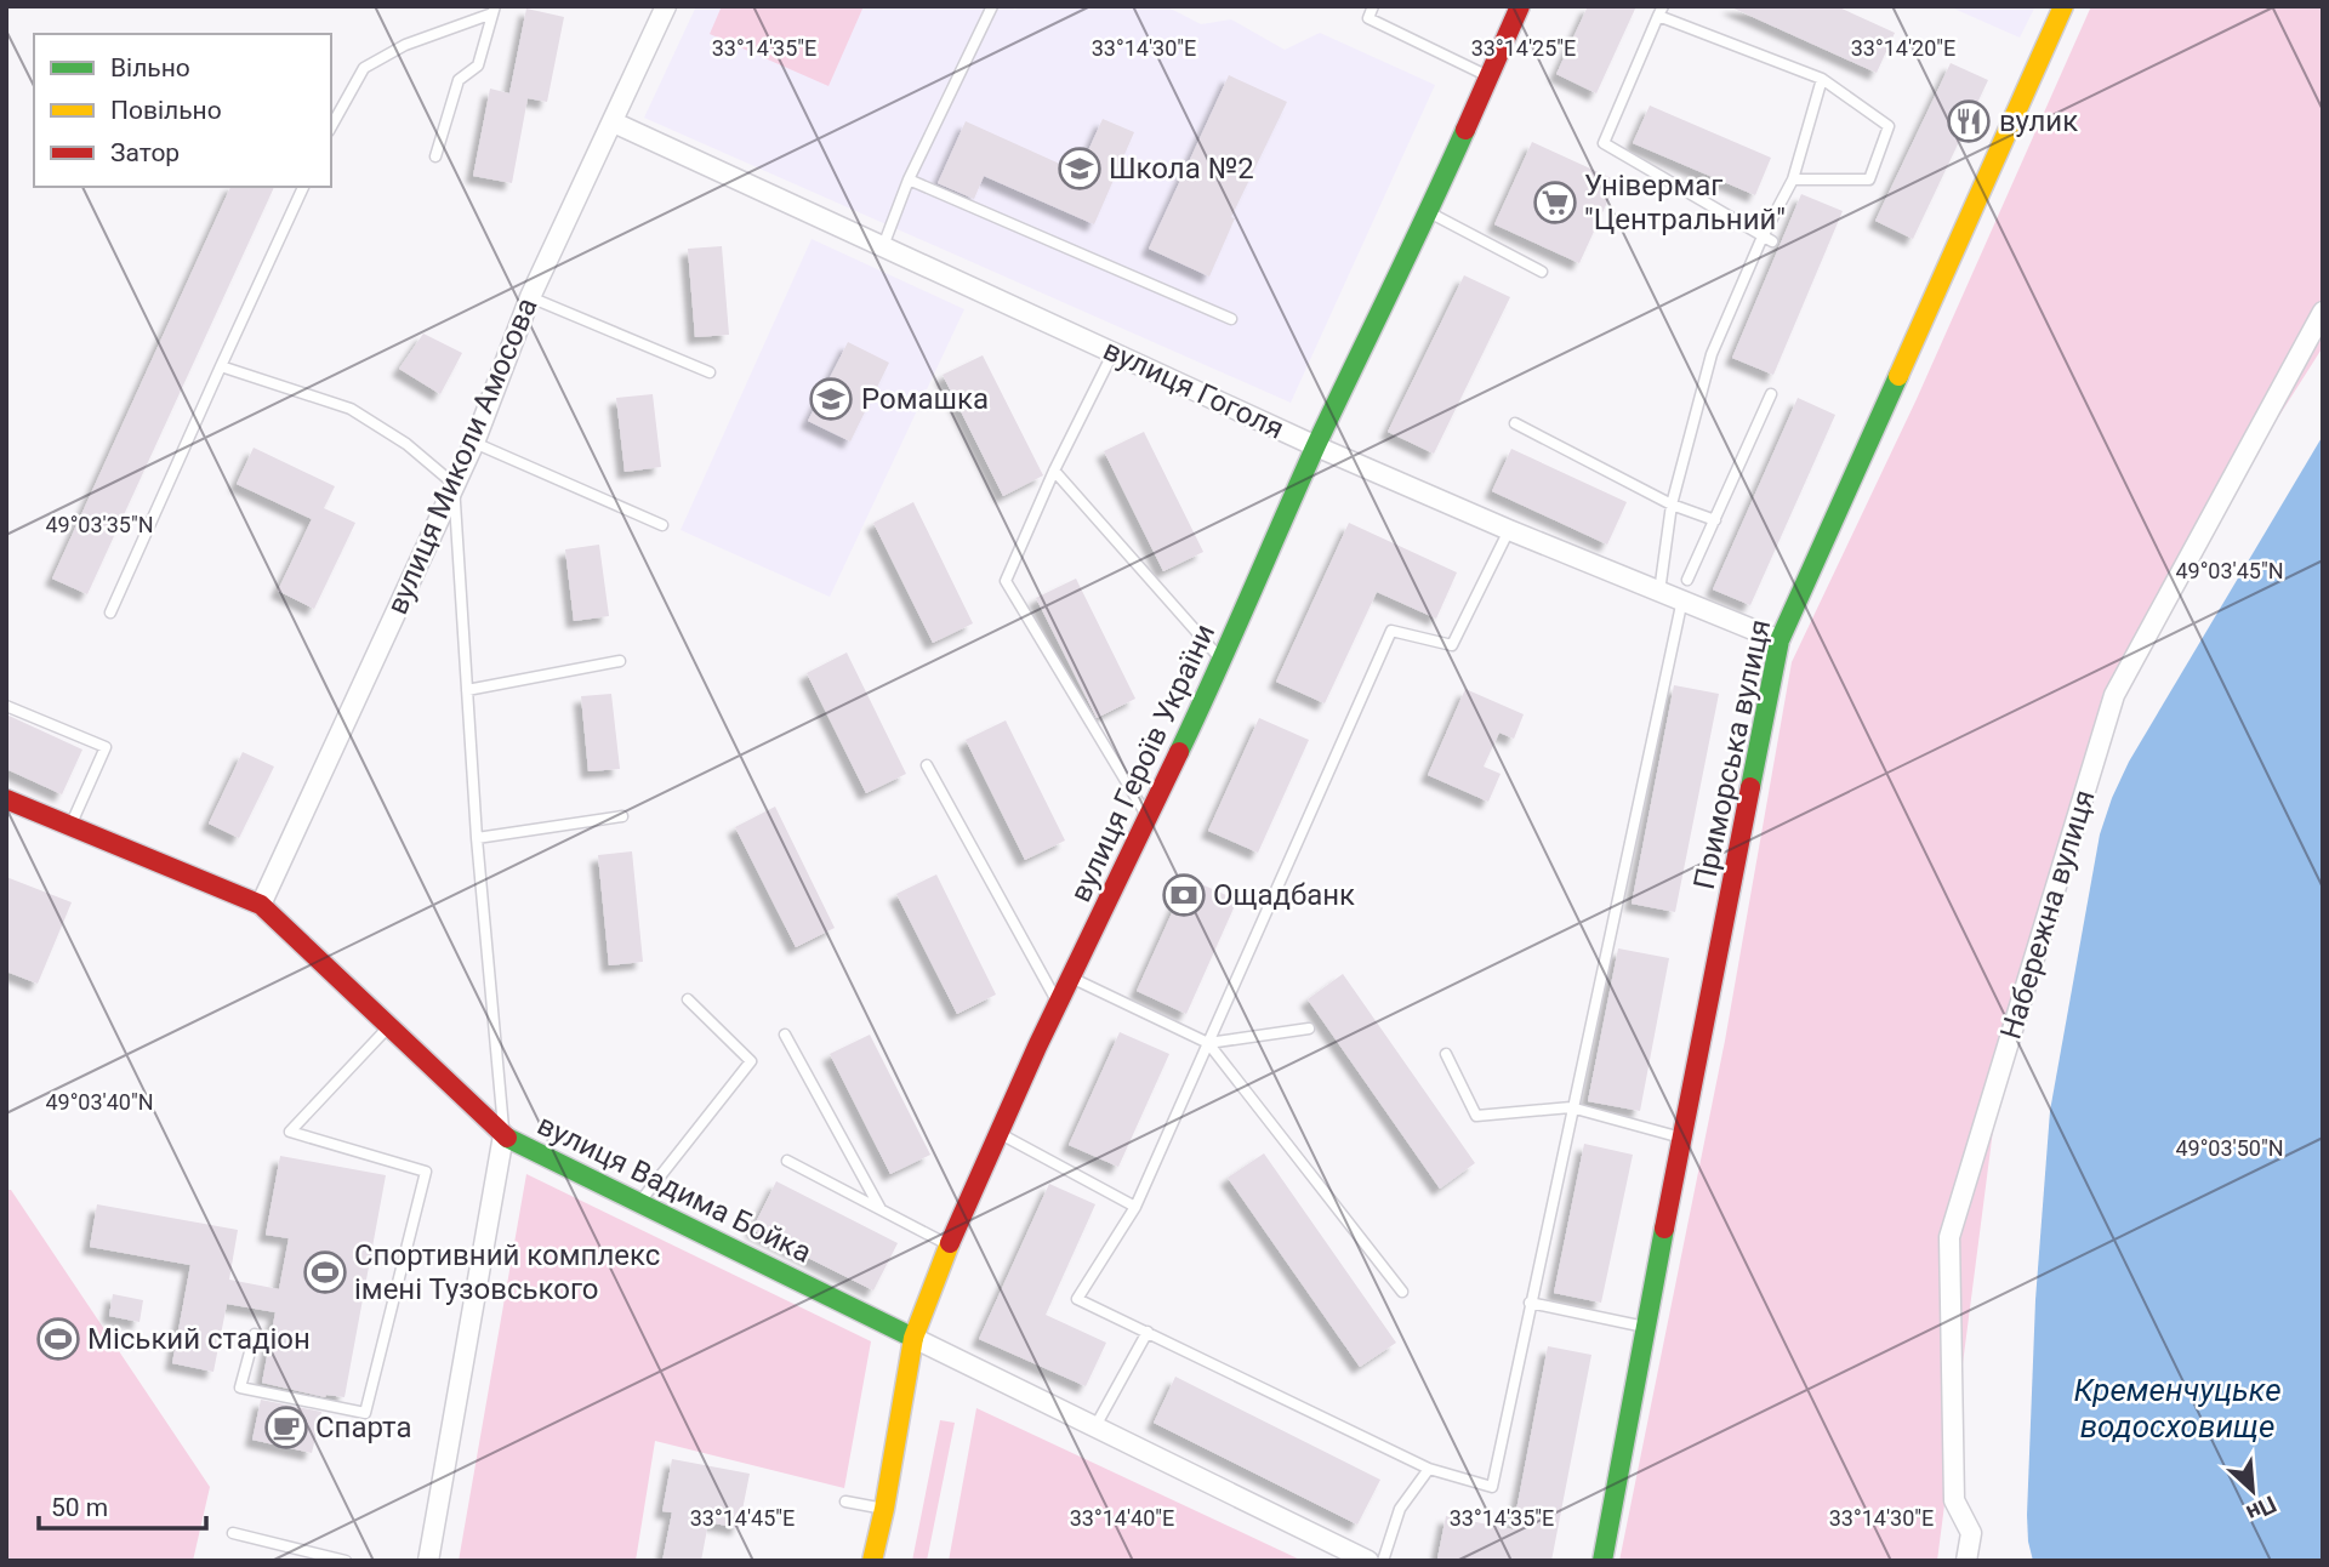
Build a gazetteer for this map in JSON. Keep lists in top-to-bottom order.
{
  "streets": {
    "street": [
      "вулиця Гоголя",
      "вулиця Миколи Амосова",
      "Приморська вулиця",
      "вулиця Героїв України",
      "Набережна вулиця",
      "вулиця Вадима Бойка"
    ]
  },
  "crossings": [
    ["вулиця Гоголя", "вулиця Миколи Амосова"],
    ["вулиця Гоголя", "Приморська вулиця"],
    ["вулиця Гоголя", "вулиця Героїв України"],
    ["вулиця Миколи Амосова", "вулиця Вадима Бойка"],
    ["вулиця Героїв України", "вулиця Вадима Бойка"]
  ],
  "water": ["Кременчуцьке водосховище"],
  "places": {
    "restaurant": ["вулик"],
    "school or university": ["Школа №2", "Ромашка"],
    "supermarket": ["Універмаг \"Центральний\""],
    "bank": ["Ощадбанк"],
    "sports": ["Спортивний комплекс імені Тузовського", "Міський стадіон"],
    "cafe": ["Спарта"]
  },
  "legend": ["Вільно", "Повільно", "Затор"],
  "scale_bar": "50 m",
  "north": "bottom right",
  "coordinates": [
    "33°14'35\"E",
    "33°14'30\"E",
    "33°14'25\"E",
    "33°14'20\"E",
    "49°03'35\"N",
    "49°03'45\"N",
    "49°03'40\"N",
    "49°03'50\"N",
    "33°14'45\"E",
    "33°14'40\"E"
  ]
}
